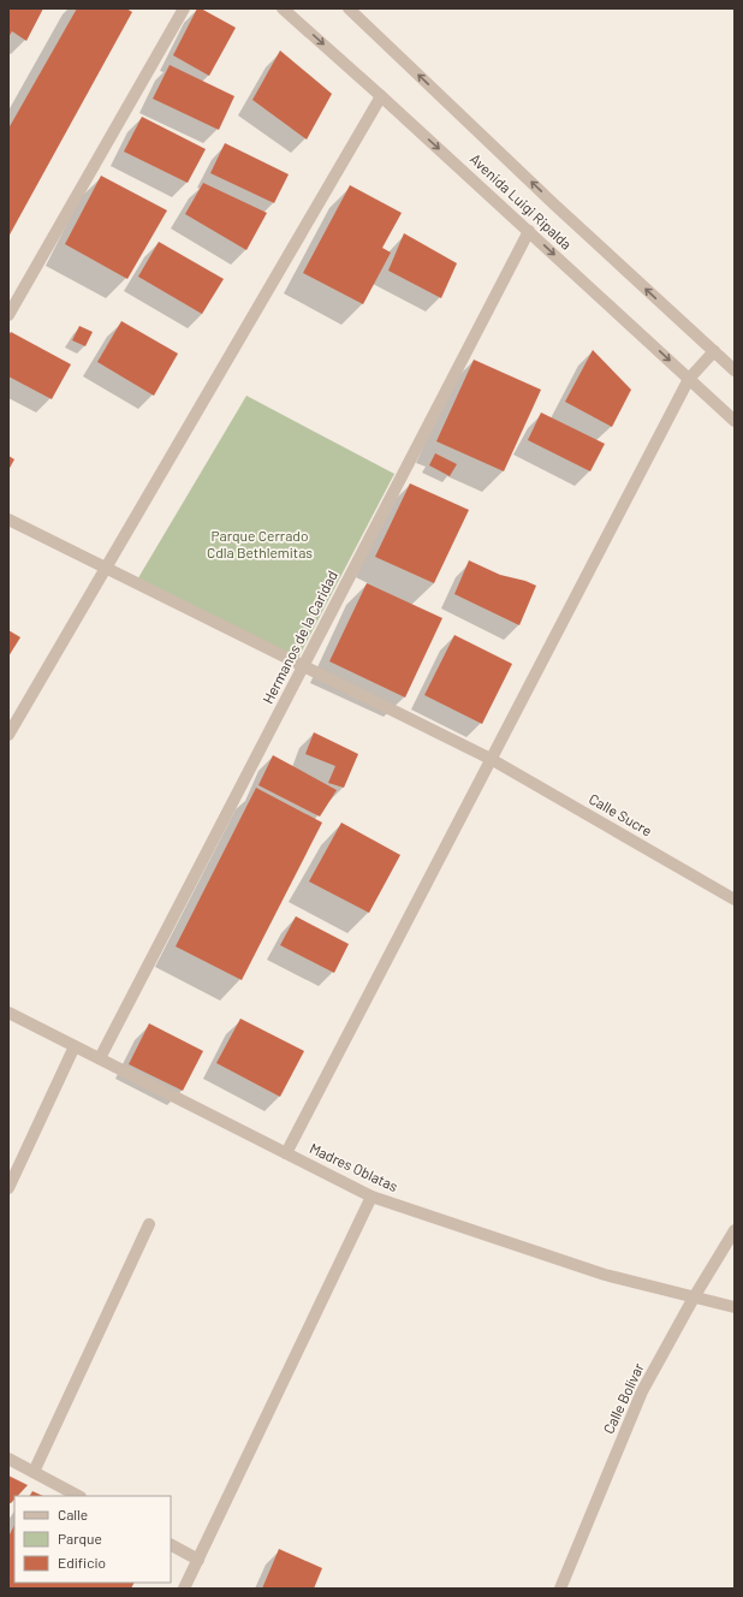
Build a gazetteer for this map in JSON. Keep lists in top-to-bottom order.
{
  "streets": {
    "street": [
      "Avenida Luigi Ripalda",
      "Hermanos de la Caridad",
      "Calle Sucre",
      "Madres Oblatas",
      "Calle Bolívar"
    ]
  },
  "crossings": [
    ["Avenida Luigi Ripalda", "Hermanos de la Caridad"],
    ["Hermanos de la Caridad", "Calle Sucre"],
    ["Hermanos de la Caridad", "Madres Oblatas"],
    ["Madres Oblatas", "Calle Bolívar"]
  ],
  "parks": ["Parque Cerrado Cdla Bethlemitas"],
  "legend": ["Calle", "Parque", "Edificio"]
}
